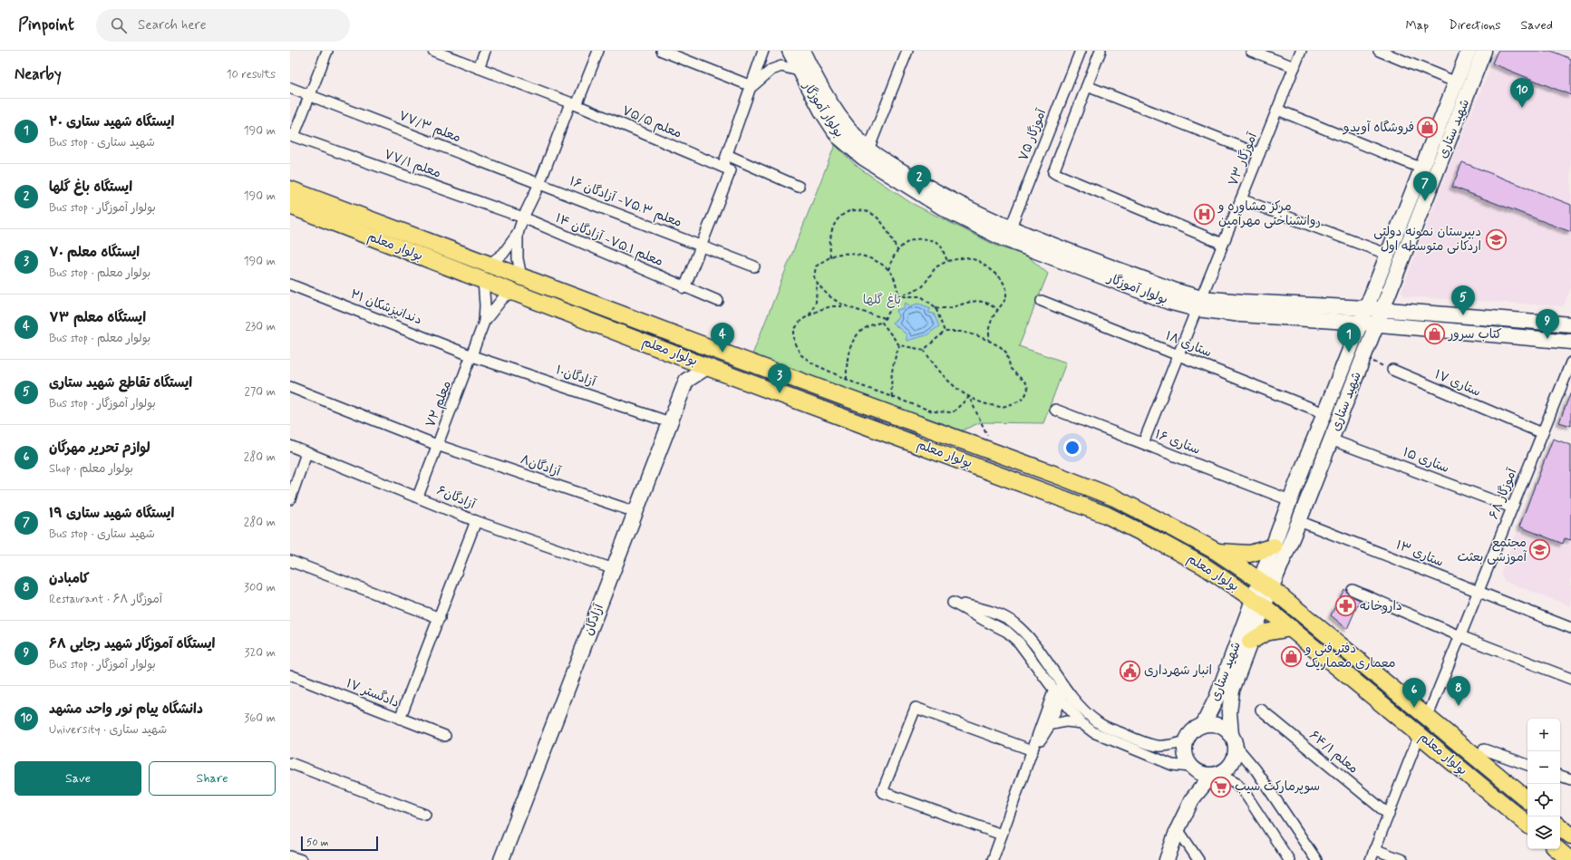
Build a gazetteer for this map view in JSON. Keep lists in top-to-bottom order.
{
  "streets": {
    "main road": [
      "بولوار آموزگار",
      "شهید ستاری",
      "بولوار معلم",
      "آزادگان"
    ],
    "street": [
      "معلم ۷۵/۵",
      "معلم ۷۷/۳",
      "آموزگار ۷۵",
      "۷۳ آموزگار",
      "معلم ۷۷/۱",
      "معلم ۷۵.۳- آزادگان ۱۶",
      "معلم ۷۵.۱- آزادگان ۱۴",
      "دندانپزشکان ۲۱",
      "ستاری ۱۸",
      "آزادگان۱۰",
      "ستاری ۱۷",
      "معلم ۷۲",
      "ستاری ۱۶",
      "ستاری ۱۵",
      "آزادگان۸",
      "آموزگار ۶۸",
      "آزادگان۶",
      "ستاری ۱۳",
      "دادگستر ۱۷",
      "معلم ۶۴/۱"
    ]
  },
  "crossings": [
    ["بولوار آموزگار", "شهید ستاری"],
    ["بولوار آموزگار", "آموزگار ۷۵"],
    ["بولوار آموزگار", "۷۳ آموزگار"],
    ["معلم ۷۷/۳", "معلم ۷۵.۳- آزادگان ۱۶"],
    ["شهید ستاری", "بولوار معلم"],
    ["شهید ستاری", "ستاری ۱۸"],
    ["شهید ستاری", "ستاری ۱۶"],
    ["شهید ستاری", "ستاری ۱۵"],
    ["شهید ستاری", "ستاری ۱۳"],
    ["۷۳ آموزگار", "ستاری ۱۸"],
    ["۷۳ آموزگار", "ستاری ۱۶"],
    ["معلم ۷۷/۱", "معلم ۷۵.۱- آزادگان ۱۴"],
    ["بولوار معلم", "آموزگار ۶۸"],
    ["دندانپزشکان ۲۱", "آزادگان۱۰"],
    ["دندانپزشکان ۲۱", "معلم ۷۲"],
    ["آزادگان۱۰", "معلم ۷۲"],
    ["آزادگان۱۰", "آزادگان"],
    ["ستاری ۱۷", "آموزگار ۶۸"],
    ["معلم ۷۲", "آزادگان۸"],
    ["معلم ۷۲", "آزادگان۶"],
    ["ستاری ۱۵", "آموزگار ۶۸"],
    ["آزادگان۸", "آزادگان"],
    ["آموزگار ۶۸", "ستاری ۱۳"],
    ["آزادگان۶", "آزادگان"]
  ],
  "parks": ["باغ گلها"],
  "places": {
    "shop": ["فروشگاه آويدو", "کتاب سرور", "دفتر فنی و معماری معماریک"],
    "hospital": ["مرکز مشاوره و روانشناختی مهرآمین"],
    "school or university": ["دبیرستان نمونه دولتی اردکانی متوسطه اول", "مجتمع آموزشی بعثت"],
    "pharmacy": ["داروخانه"],
    "public building": ["انبار شهرداری"],
    "supermarket": ["سوپرمارکت سیب"]
  },
  "scale_bar": "50 m",
  "page": {
    "header": "Pinpoint",
    "search": "Search here",
    "nav": ["Map", "Directions", "Saved"],
    "heading": ["Nearby", "10 results"],
    "pins": [
      "10",
      "2",
      "7",
      "5",
      "9",
      "1",
      "4",
      "3",
      "8",
      "6"
    ],
    "list": [
      {
        "mark": "1",
        "name": "ایستگاه شهید ستاری ۲۰",
        "note": "Bus stop · شهید ستاری",
        "value": "190 m"
      },
      {
        "mark": "2",
        "name": "ایستگاه باغ گلها",
        "note": "Bus stop · بولوار آموزگار",
        "value": "190 m"
      },
      {
        "mark": "3",
        "name": "ایستگاه معلم ۷۰",
        "note": "Bus stop · بولوار معلم",
        "value": "190 m"
      },
      {
        "mark": "4",
        "name": "ایستگاه معلم ۷۳",
        "note": "Bus stop · بولوار معلم",
        "value": "230 m"
      },
      {
        "mark": "5",
        "name": "ایستگاه تقاطع شهید ستاری",
        "note": "Bus stop · بولوار آموزگار",
        "value": "270 m"
      },
      {
        "mark": "6",
        "name": "لوازم تحریر مهرگان",
        "note": "Shop · بولوار معلم",
        "value": "280 m"
      },
      {
        "mark": "7",
        "name": "ایستگاه شهید ستاری ۱۹",
        "note": "Bus stop · شهید ستاری",
        "value": "280 m"
      },
      {
        "mark": "8",
        "name": "کامبادن",
        "note": "Restaurant · آموزگار ۶۸",
        "value": "300 m"
      },
      {
        "mark": "9",
        "name": "ایستگاه آموزگار شهید رجایی ۶۸",
        "note": "Bus stop · بولوار آموزگار",
        "value": "320 m"
      },
      {
        "mark": "10",
        "name": "دانشگاه پیام نور واحد مشهد",
        "note": "University · شهید ستاری",
        "value": "360 m"
      }
    ],
    "map_buttons": ["+", "−"],
    "buttons": ["Save", "Share"],
    "scale": "50 m"
  }
}
